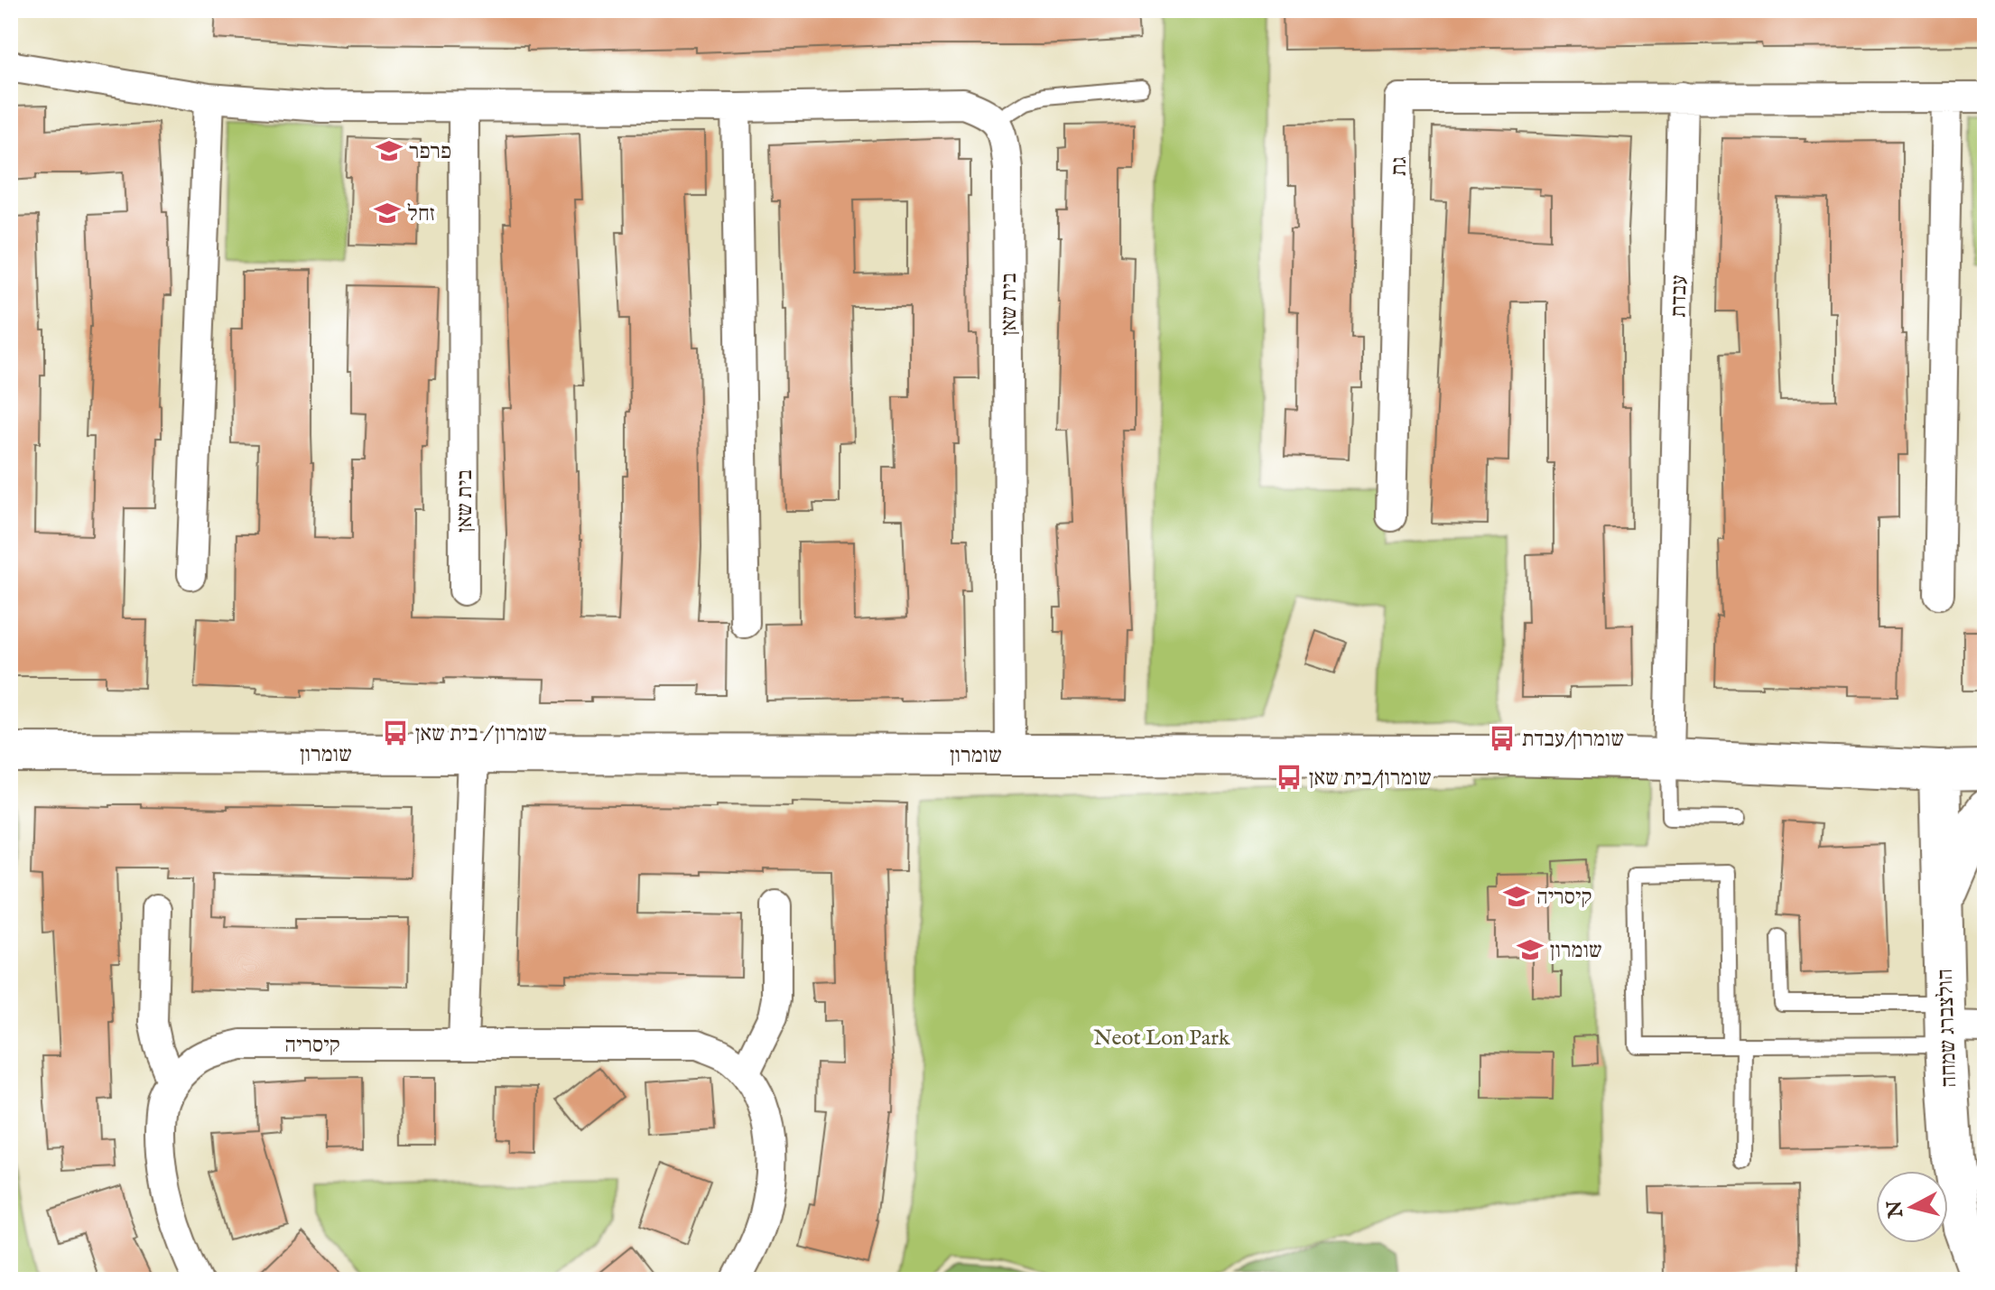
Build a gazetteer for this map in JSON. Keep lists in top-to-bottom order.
{
  "streets": {
    "street": [
      "גת",
      "עבדת",
      "בית שאן",
      "שומרון",
      "הולצברג שמחה",
      "קיסריה"
    ]
  },
  "crossings": [
    ["גת", "עבדת"],
    ["עבדת", "שומרון"],
    ["בית שאן", "שומרון"],
    ["שומרון", "הולצברג שמחה"]
  ],
  "parks": ["Neot Lon Park"],
  "places": {
    "school or university": [
      "פרפר",
      "זחל",
      "קיסריה",
      "שומרון"
    ],
    "bus stop": ["שומרון / בית שאן", "שומרון/עבדת", "שומרון/בית שאן"]
  },
  "north": "left"
}
